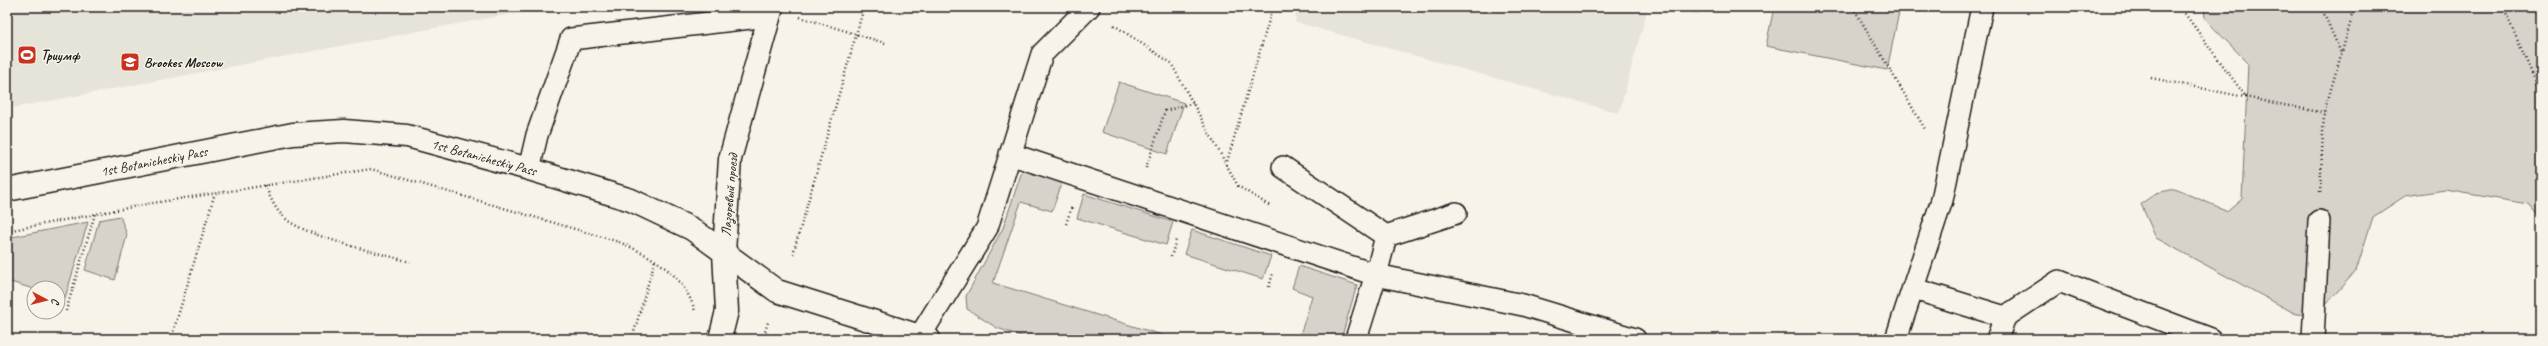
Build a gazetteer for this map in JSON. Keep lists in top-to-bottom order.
{
  "streets": {
    "street": ["1st Botanicheskiy Pass", "Лазоревый проезд"]
  },
  "crossings": [
    ["1st Botanicheskiy Pass", "Лазоревый проезд"]
  ],
  "places": {
    "sports": ["Триумф"],
    "school or university": ["Brookes Moscow"]
  },
  "north": "right"
}
